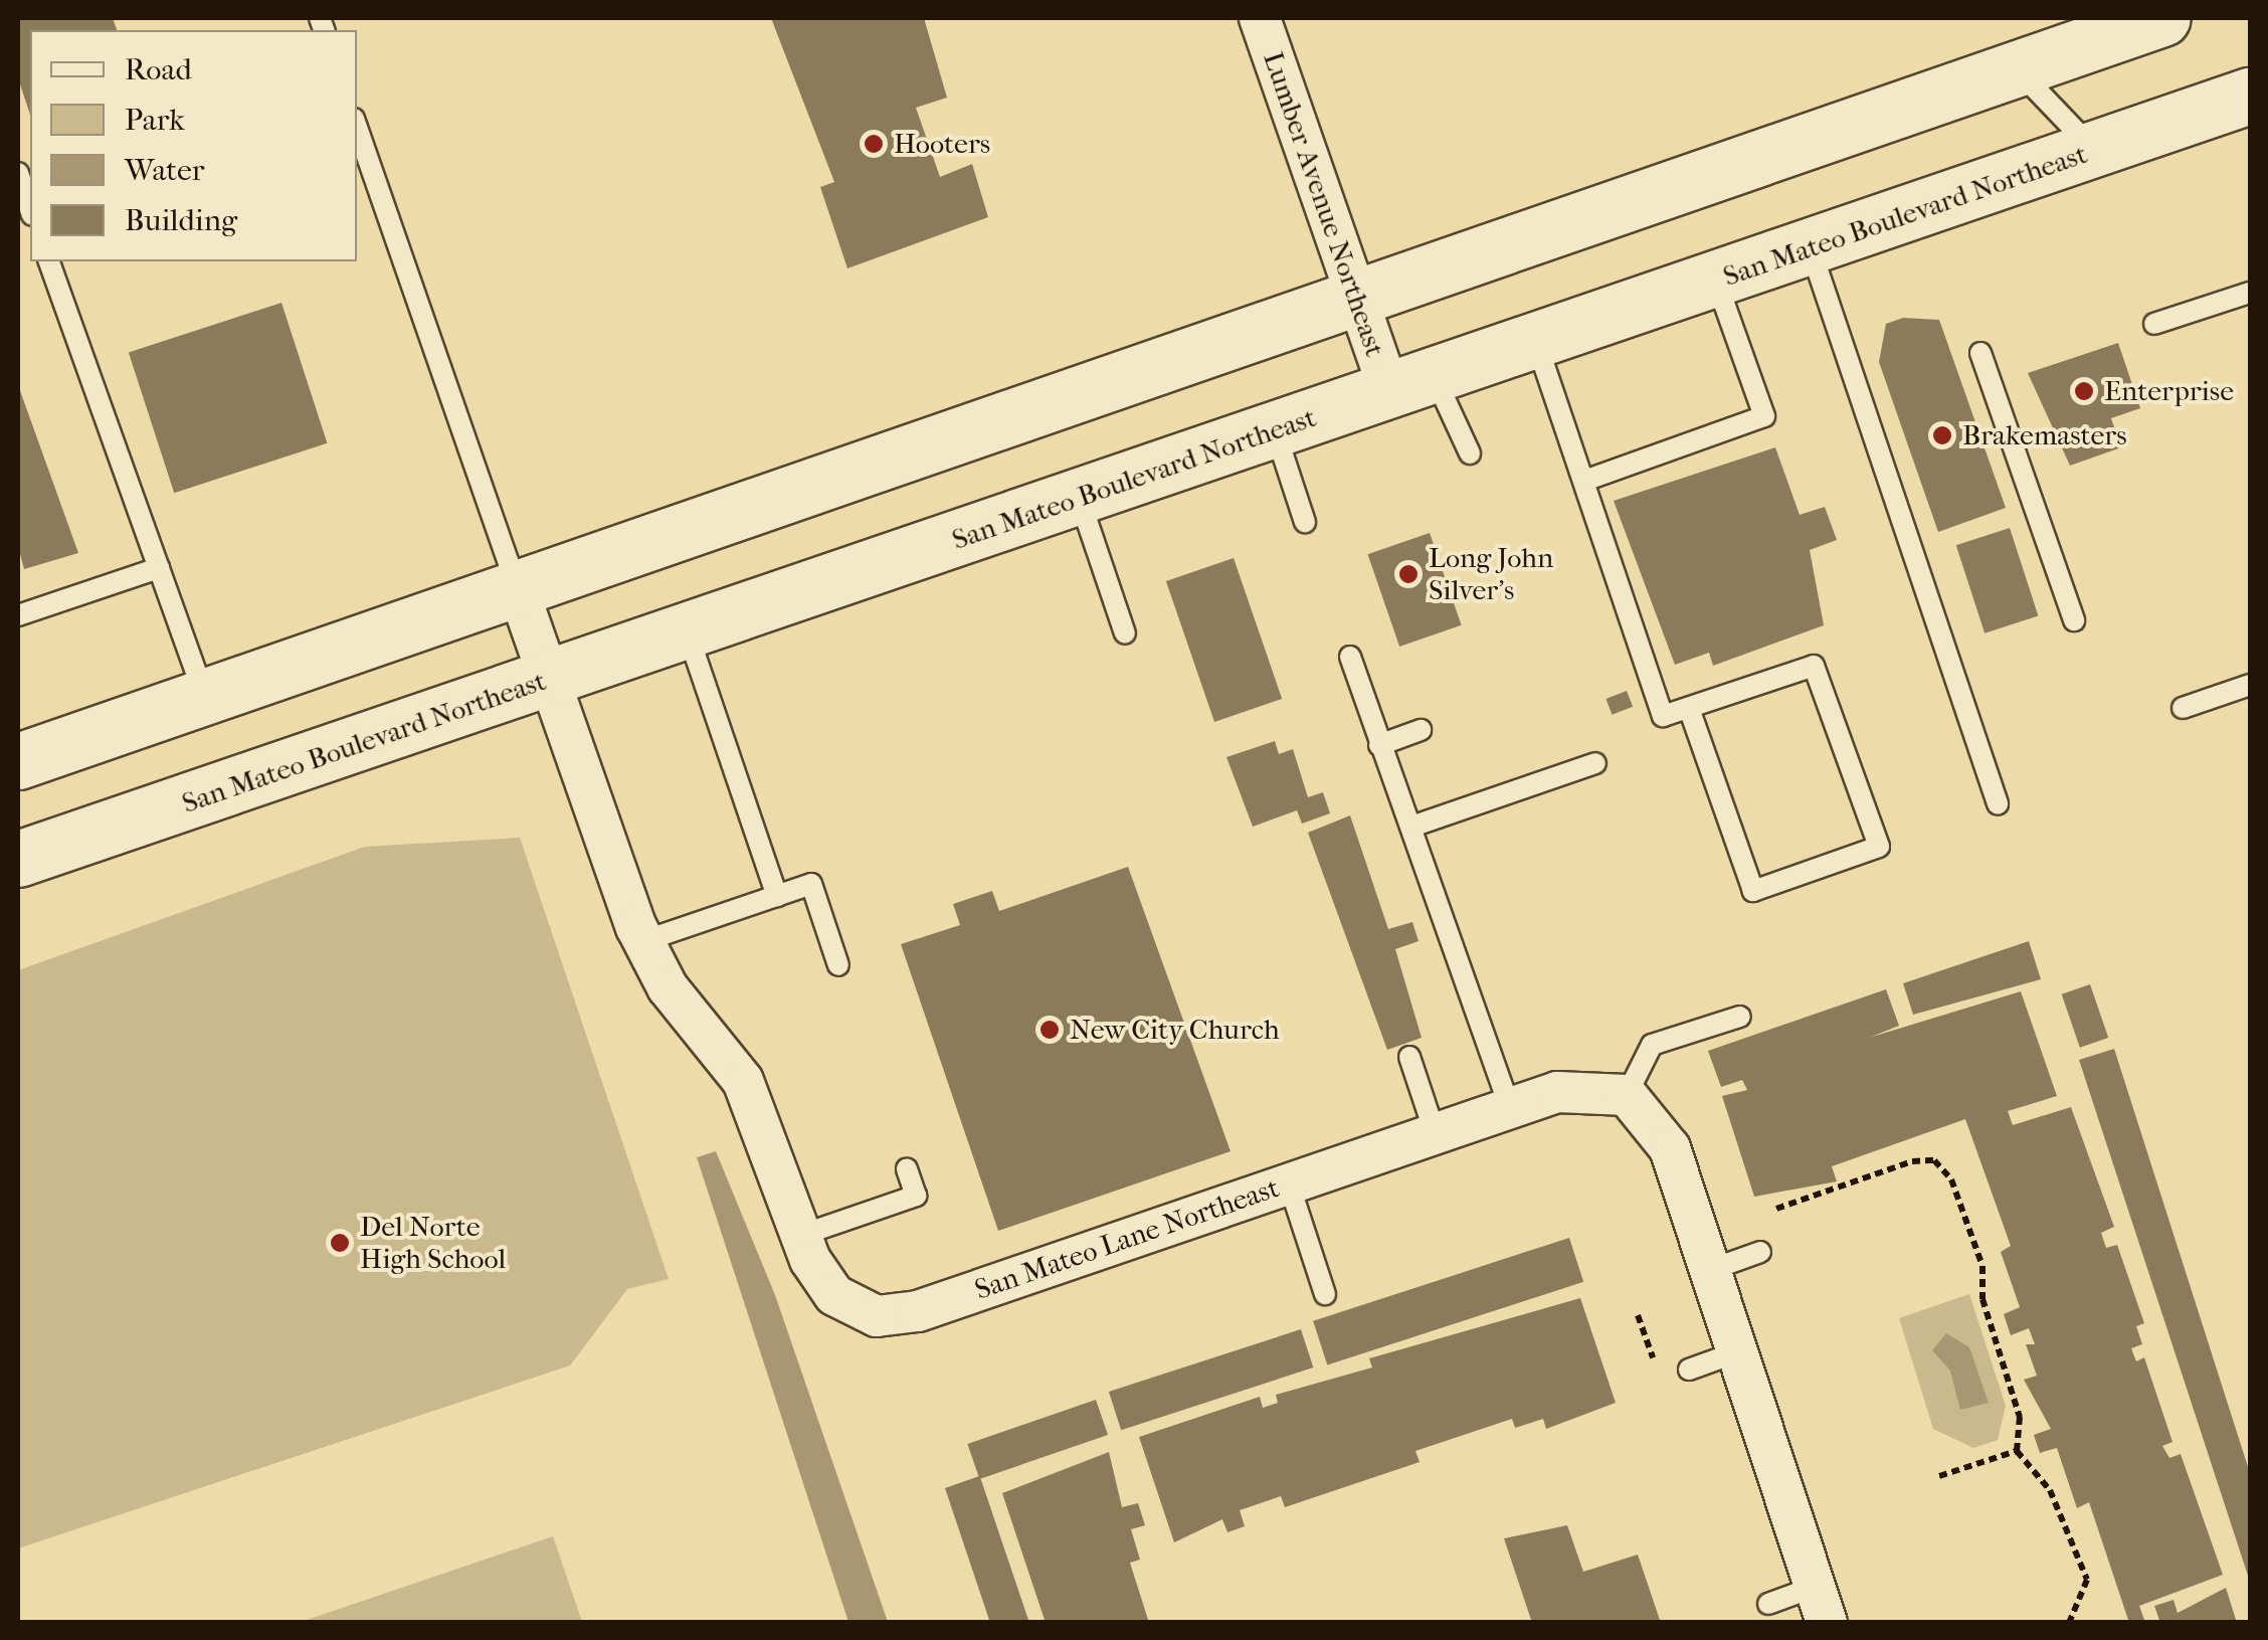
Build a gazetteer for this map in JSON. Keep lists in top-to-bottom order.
{
  "streets": {
    "main road": ["San Mateo Boulevard Northeast"],
    "street": ["Lumber Avenue Northeast", "San Mateo Lane Northeast"]
  },
  "crossings": [
    ["Lumber Avenue Northeast", "San Mateo Boulevard Northeast"],
    ["San Mateo Boulevard Northeast", "San Mateo Lane Northeast"]
  ],
  "places": [
    "Hooters",
    "Enterprise",
    "Brakemasters",
    "Long John Silver's",
    "New City Church",
    "Del Norte High School"
  ],
  "legend": [
    "Road",
    "Park",
    "Water",
    "Building"
  ]
}
